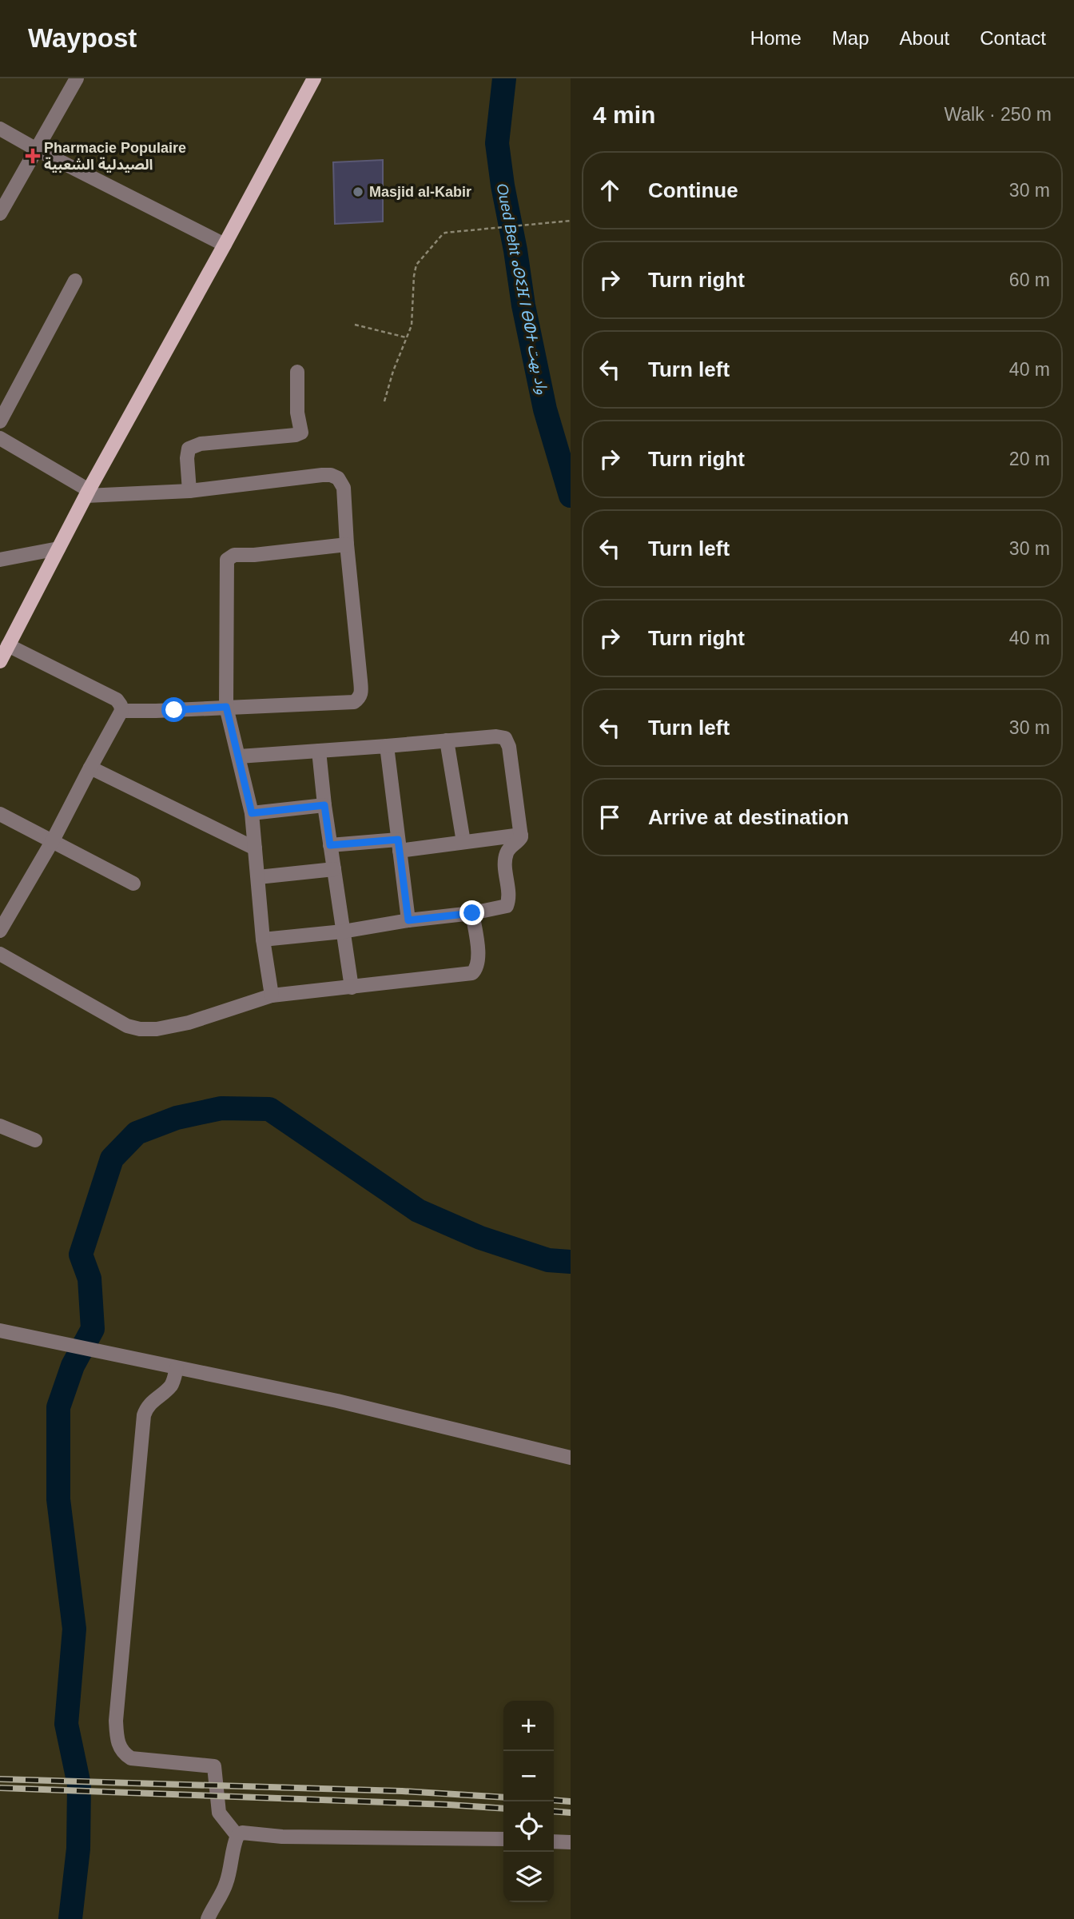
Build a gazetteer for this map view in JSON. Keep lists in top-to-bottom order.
{
  "water": ["Oued Beht ⴰⵙⵉⴼ ⵏ ⴱⵀⵜ واد بهت"],
  "places": {
    "health": ["Pharmacie Populaire الصيدلية الشعبية"],
    "other": ["Masjid al-Kabir"]
  },
  "page": {
    "header": "Waypost",
    "nav": [
      "Home",
      "Map",
      "About",
      "Contact"
    ],
    "heading": ["4 min", "Walk · 250 m"],
    "list": [
      ["Continue", "30 m"],
      ["Turn right", "60 m"],
      ["Turn left", "40 m"],
      ["Turn right", "20 m"],
      ["Turn left", "30 m"],
      ["Turn right", "40 m"],
      ["Turn left", "30 m"],
      "Arrive at destination"
    ],
    "map_buttons": ["+", "−"]
  }
}
